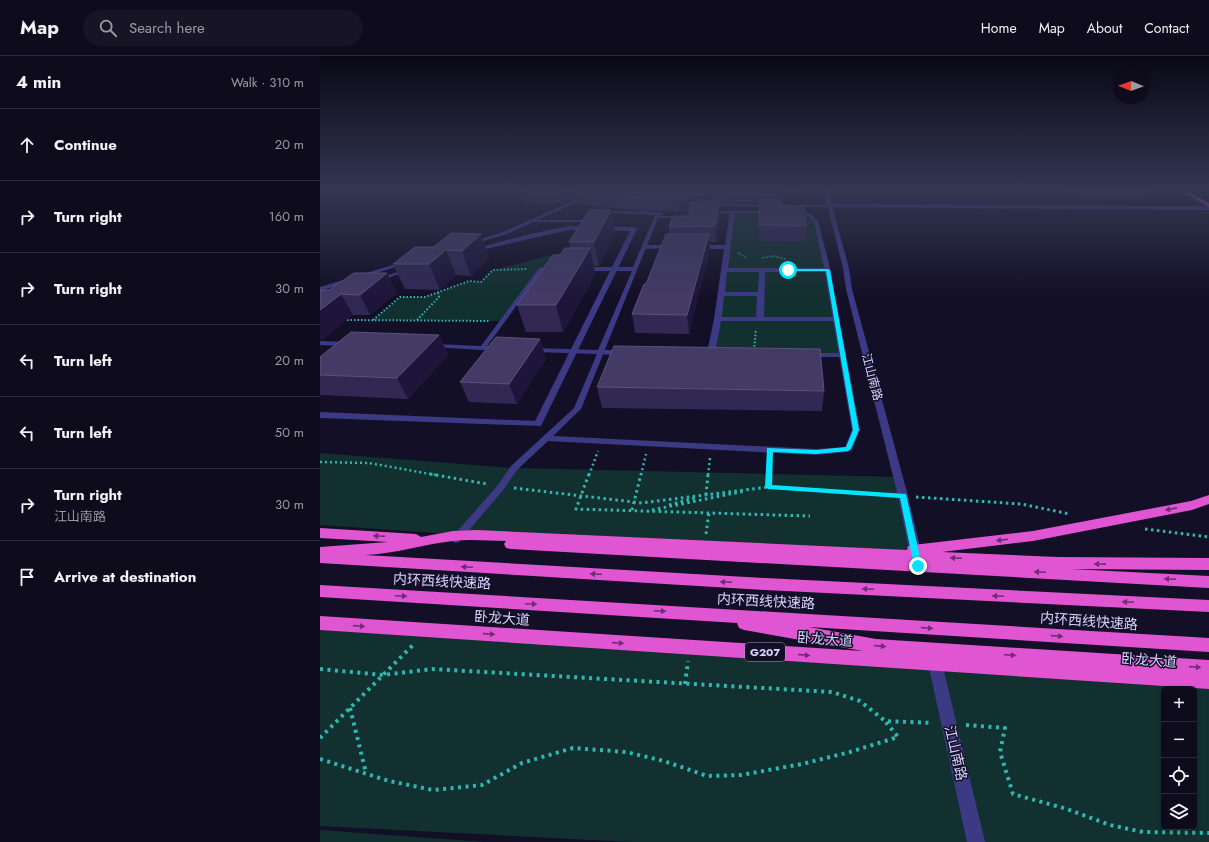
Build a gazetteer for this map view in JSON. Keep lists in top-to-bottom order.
{
  "streets": {
    "highway": ["内环西线快速路", "卧龙大道", "G207"],
    "street": ["江山南路"]
  },
  "crossings": [
    ["江山南路", "卧龙大道"]
  ],
  "north": "left",
  "page": {
    "header": "Map",
    "search": "Search here",
    "nav": [
      "Home",
      "Map",
      "About",
      "Contact"
    ],
    "heading": ["4 min", "Walk · 310 m"],
    "list": [
      ["Continue", "20 m"],
      ["Turn right", "160 m"],
      ["Turn right", "30 m"],
      ["Turn left", "20 m"],
      ["Turn left", "50 m"],
      ["Turn right", "江山南路", "30 m"],
      "Arrive at destination"
    ],
    "map_buttons": ["+", "−"]
  }
}
